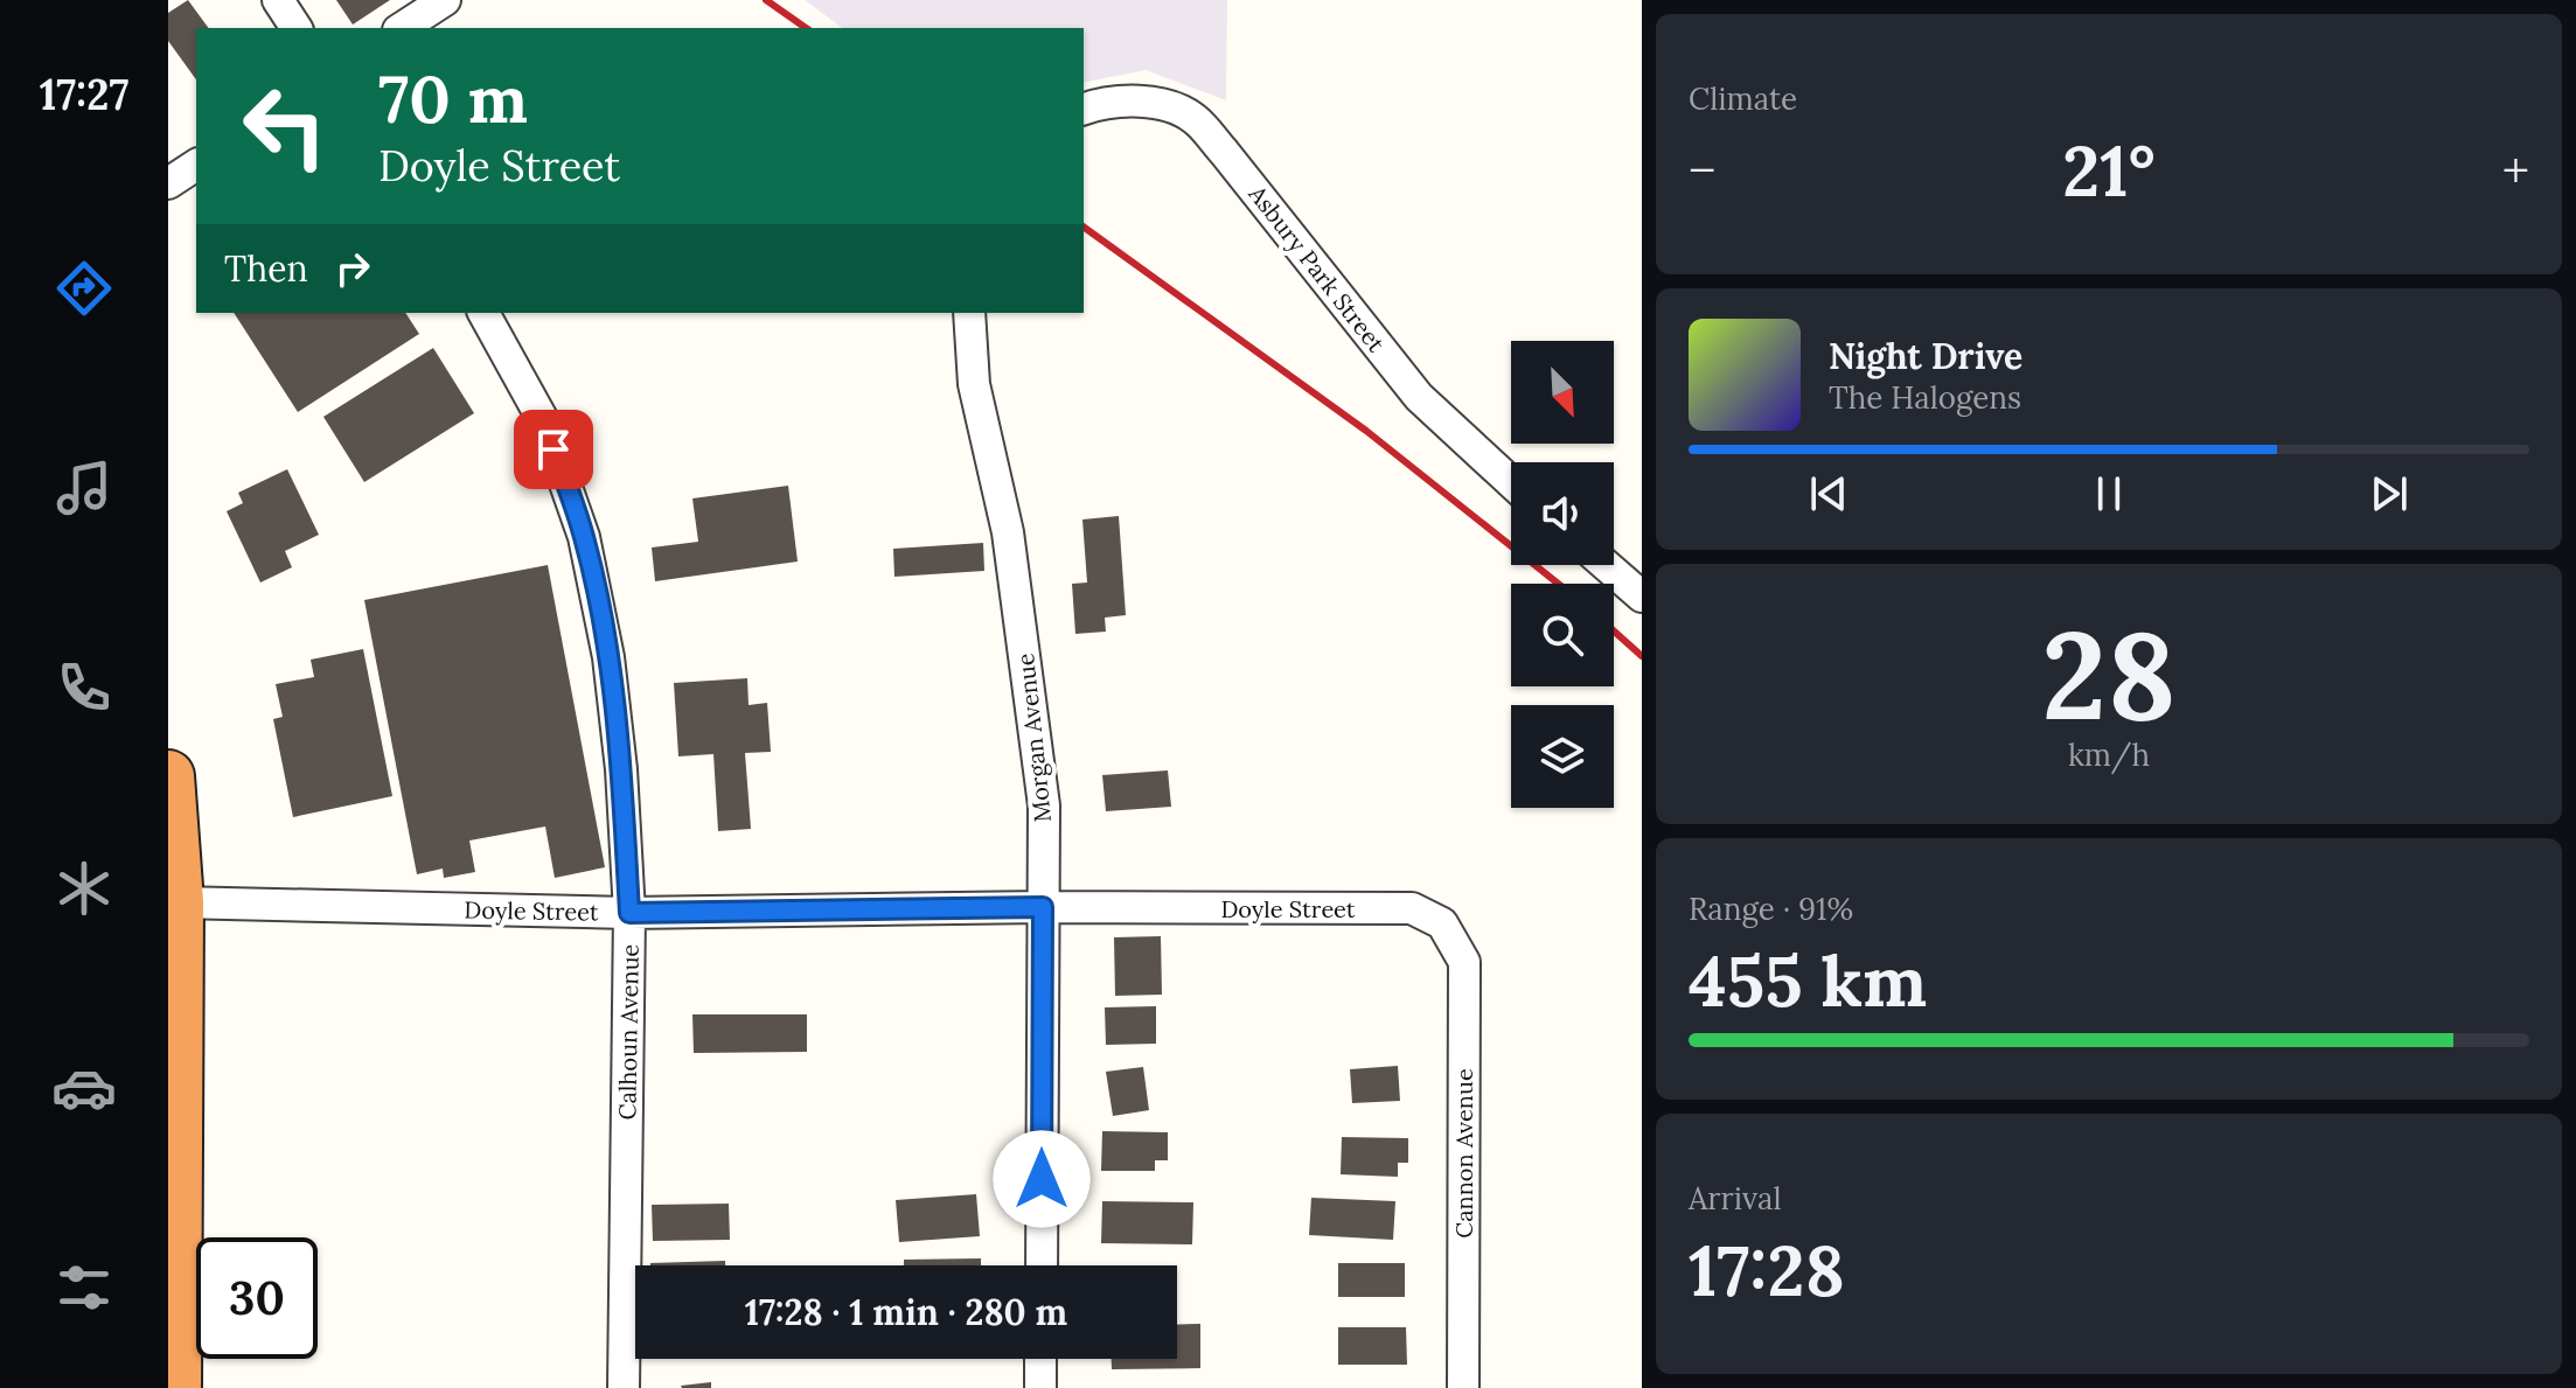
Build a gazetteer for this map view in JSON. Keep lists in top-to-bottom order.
{
  "streets": {
    "street": [
      "Asbury Park Street",
      "Morgan Avenue",
      "Doyle Street",
      "Calhoun Avenue",
      "Cannon Avenue"
    ]
  },
  "crossings": [
    ["Morgan Avenue", "Doyle Street"],
    ["Doyle Street", "Calhoun Avenue"],
    ["Doyle Street", "Cannon Avenue"]
  ],
  "north": "bottom right",
  "page": {
    "tabs": "17:27",
    "tile": [
      "Climate",
      ["28", "km/h"],
      ["Range · 91%", "455 km"],
      ["Arrival", "17:28"]
    ],
    "turn": ["70 m", "Doyle Street"],
    "heat": ["−", "21°", "+"],
    "then": "Then",
    "song": ["Night Drive", "The Halogens"],
    "limit": "30",
    "trip": "17:28 · 1 min · 280 m"
  }
}
